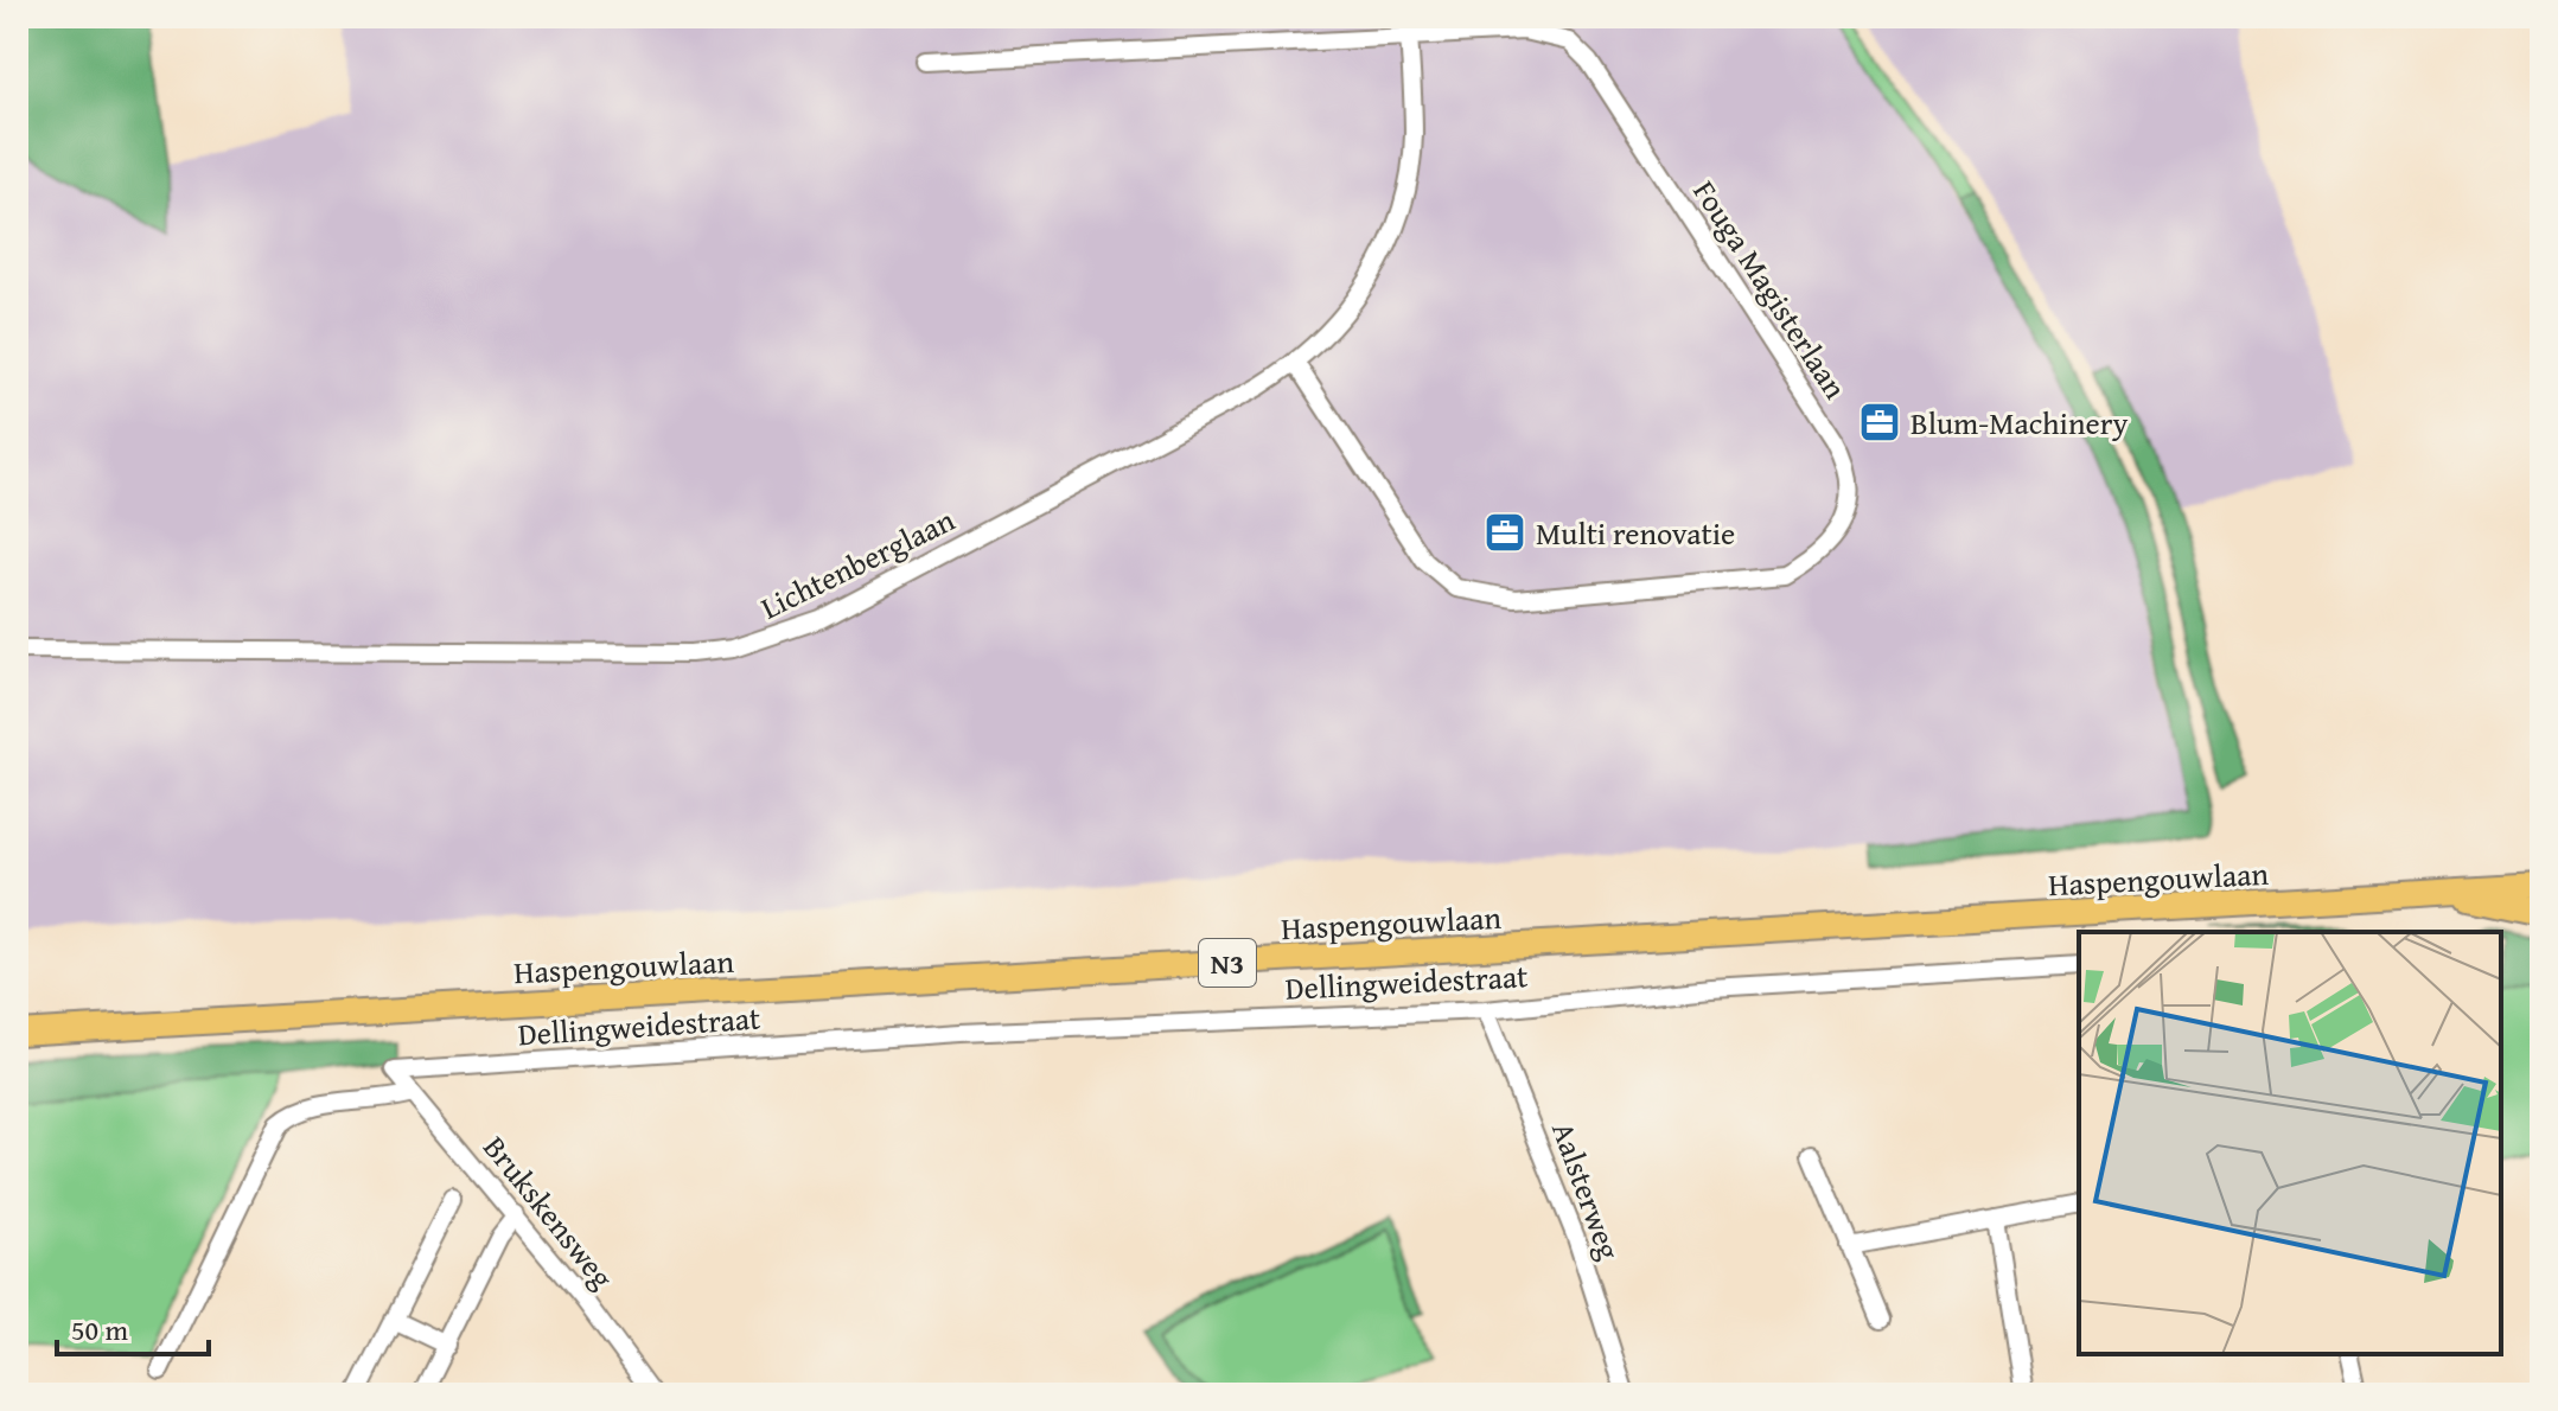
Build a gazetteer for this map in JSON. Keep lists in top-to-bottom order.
{
  "streets": {
    "main road": ["Haspengouwlaan", "N3"],
    "street": [
      "Fouga Magisterlaan",
      "Lichtenberglaan",
      "Dellingweidestraat",
      "Aalsterweg",
      "Brukskensweg"
    ]
  },
  "crossings": [
    ["Fouga Magisterlaan", "Lichtenberglaan"],
    ["Dellingweidestraat", "Aalsterweg"],
    ["Dellingweidestraat", "Brukskensweg"]
  ],
  "places": {
    "office": ["Blum-Machinery", "Multi renovatie"]
  },
  "scale_bar": "50 m"
}
